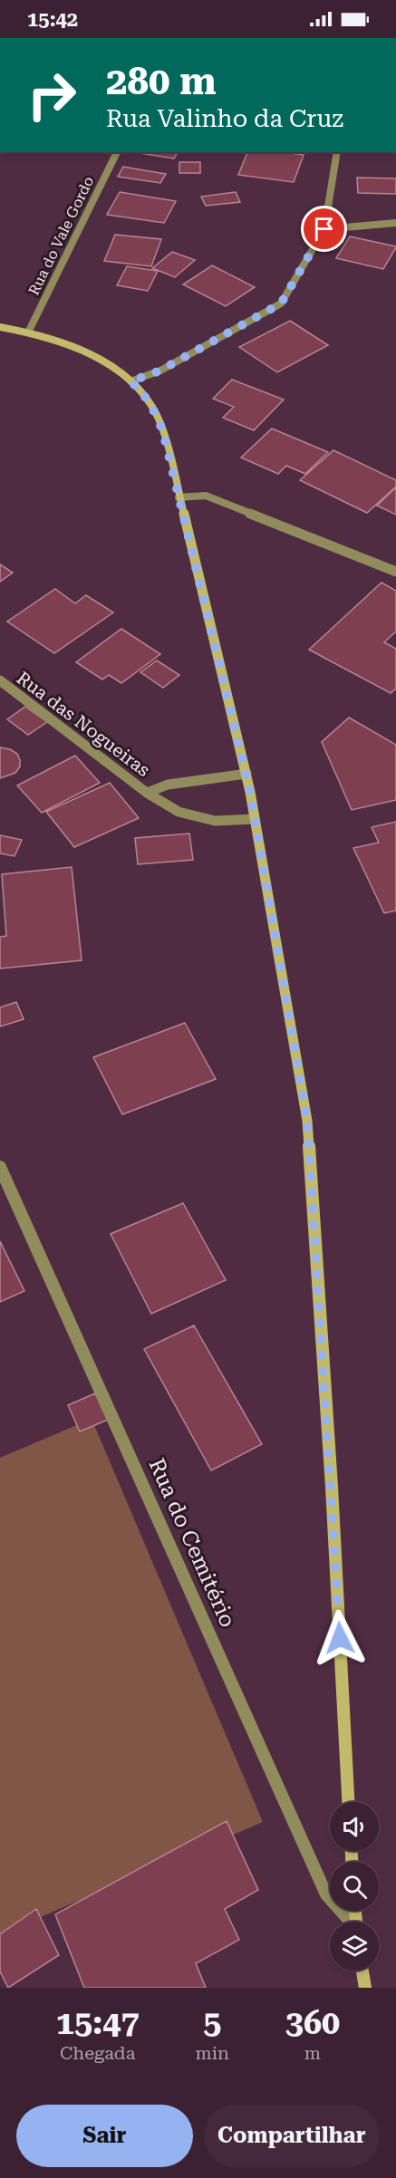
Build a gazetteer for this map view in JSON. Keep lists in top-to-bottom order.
{
  "streets": {
    "street": ["Rua do Vale Gordo", "Rua das Nogueiras", "Rua do Cemitério"]
  },
  "page": {
    "status": "15:42",
    "turn": ["280 m", "Rua Valinho da Cruz"],
    "eta": [
      "15:47",
      "Chegada",
      "5",
      "min",
      "360",
      "m"
    ],
    "buttons": ["Sair", "Compartilhar"]
  }
}
